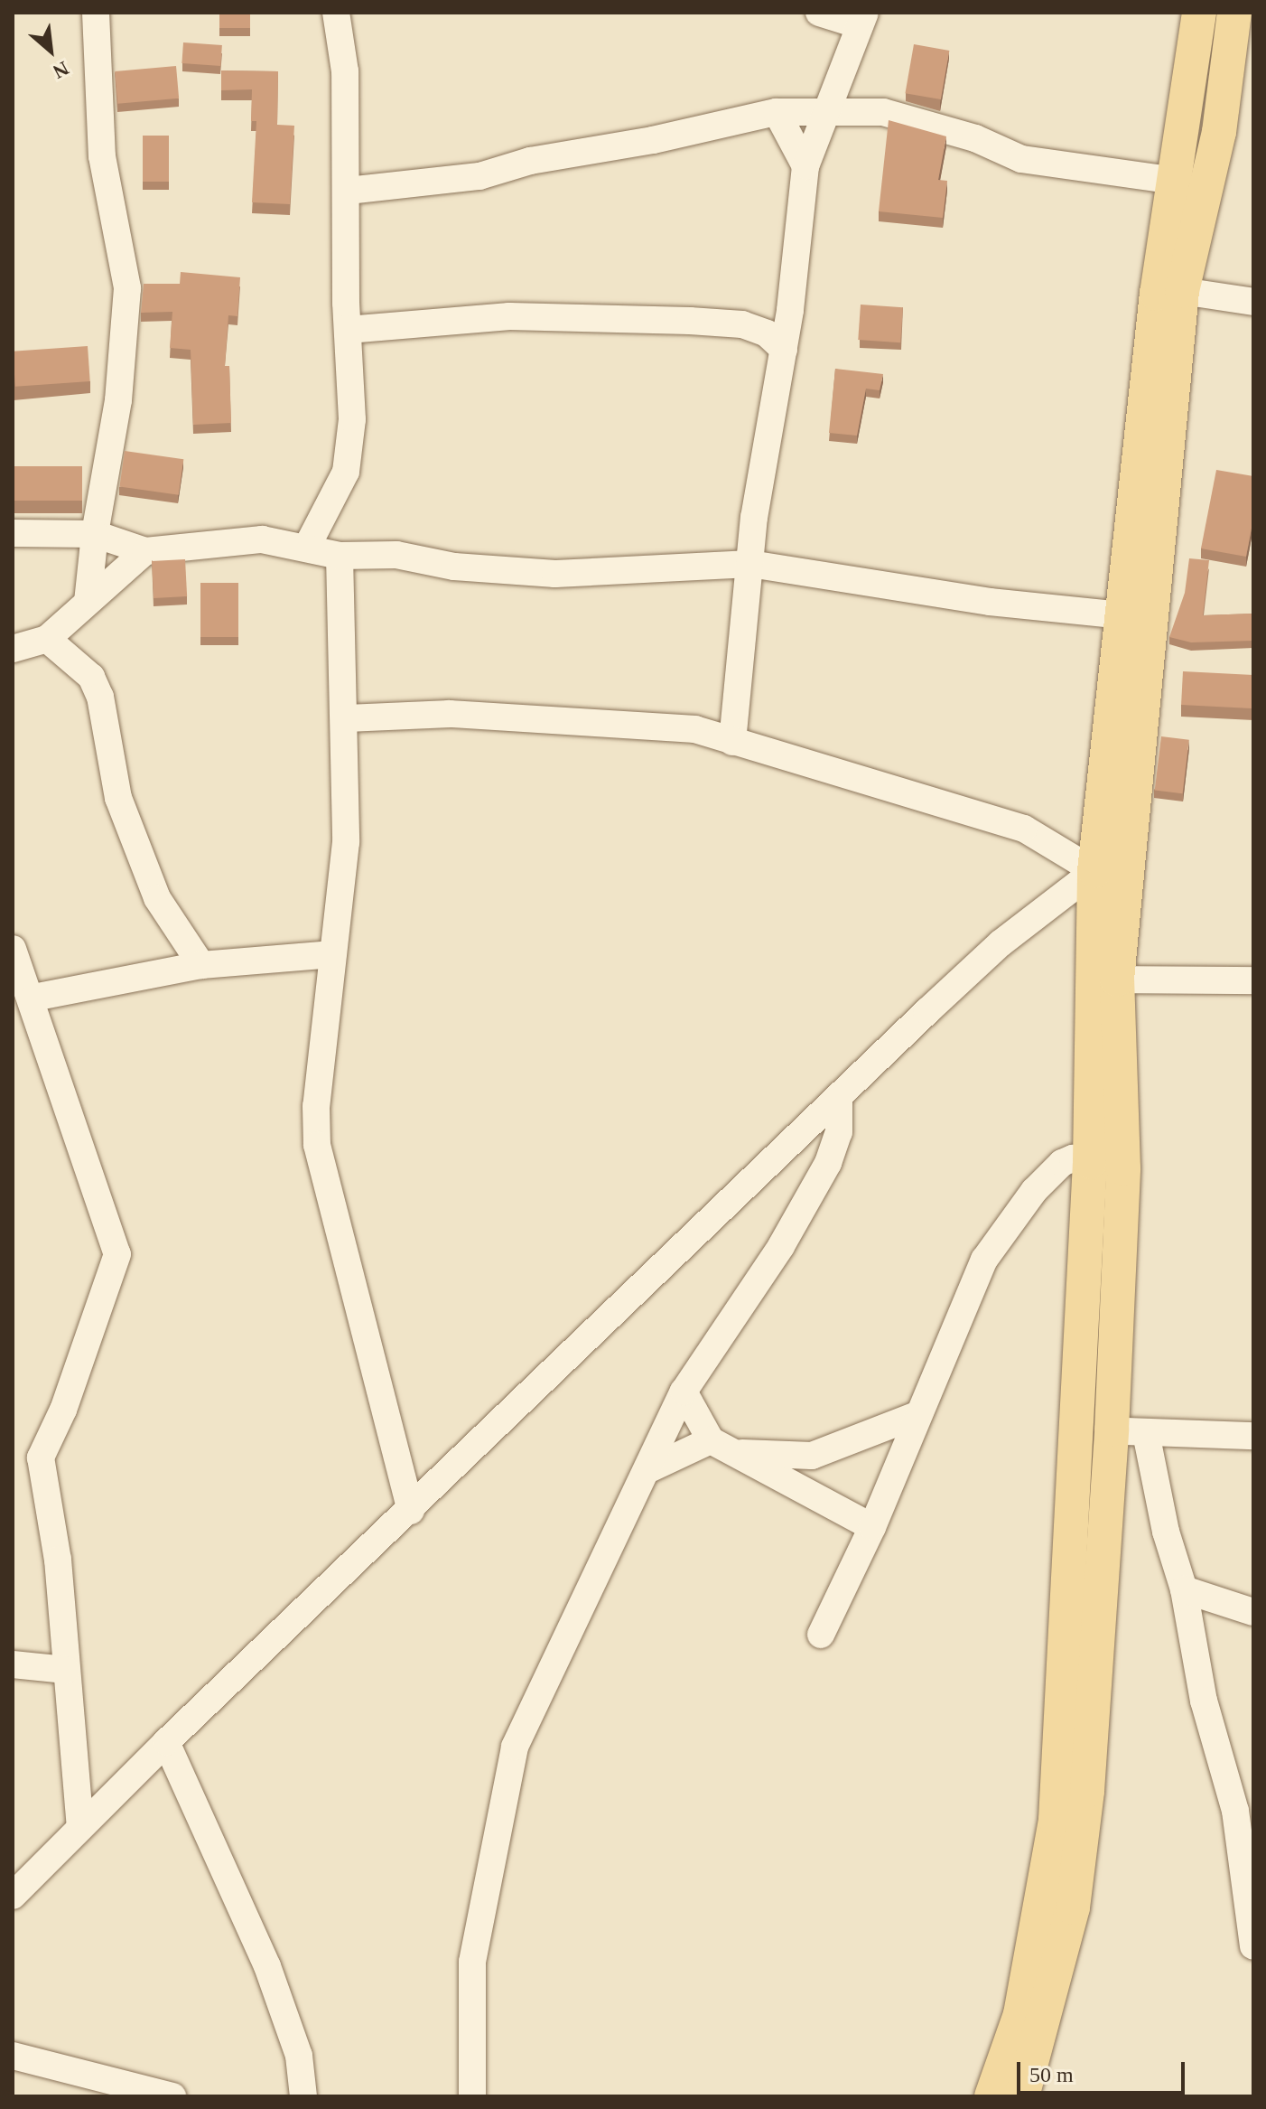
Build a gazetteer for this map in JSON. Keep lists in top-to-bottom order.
{
  "scale_bar": "50 m",
  "north": "bottom right"
}
